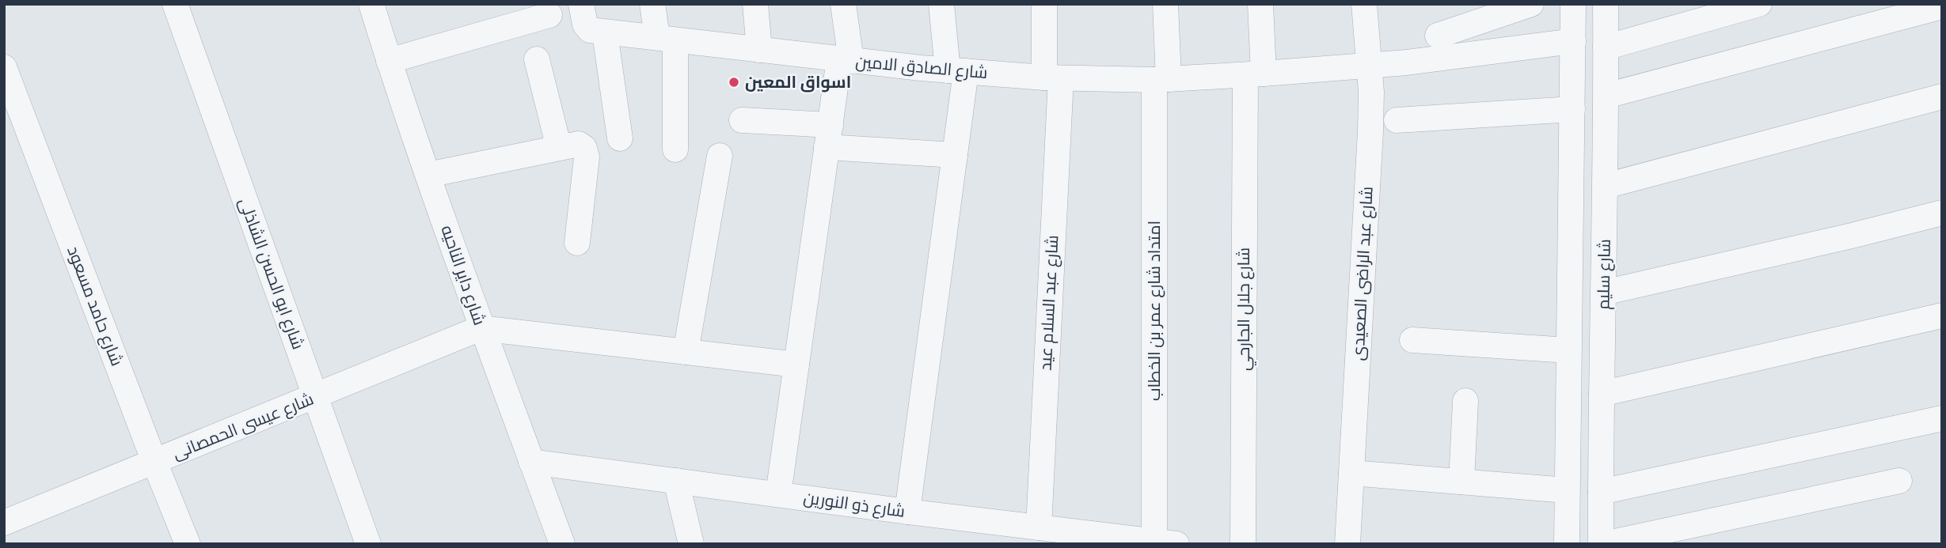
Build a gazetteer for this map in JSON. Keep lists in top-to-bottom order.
{
  "streets": {
    "street": [
      "شارع الصادق الامين",
      "شارع ابو الحسن الشاذلى",
      "شارع عبد الراضى الصعيدى",
      "شارع سليم",
      "شارع داير الناحيه",
      "شارع عبد السلام عيد",
      "شارع حامد مسعود",
      "شارع جلال الجارحي",
      "امتداد شارع عمر بن الخطاب",
      "شارع عيسى الحمصانى",
      "شارع ذو النورين"
    ]
  },
  "crossings": [
    ["شارع الصادق الامين", "شارع عبد الراضى الصعيدى"],
    ["شارع الصادق الامين", "شارع سليم"],
    ["شارع الصادق الامين", "شارع عبد السلام عيد"],
    ["شارع الصادق الامين", "شارع جلال الجارحي"],
    ["شارع الصادق الامين", "امتداد شارع عمر بن الخطاب"],
    ["شارع ابو الحسن الشاذلى", "شارع عيسى الحمصانى"],
    ["شارع داير الناحيه", "شارع عيسى الحمصانى"],
    ["شارع داير الناحيه", "شارع ذو النورين"],
    ["شارع عبد السلام عيد", "شارع ذو النورين"],
    ["شارع حامد مسعود", "شارع عيسى الحمصانى"],
    ["امتداد شارع عمر بن الخطاب", "شارع ذو النورين"]
  ],
  "places": ["اسواق المعين"]
}
